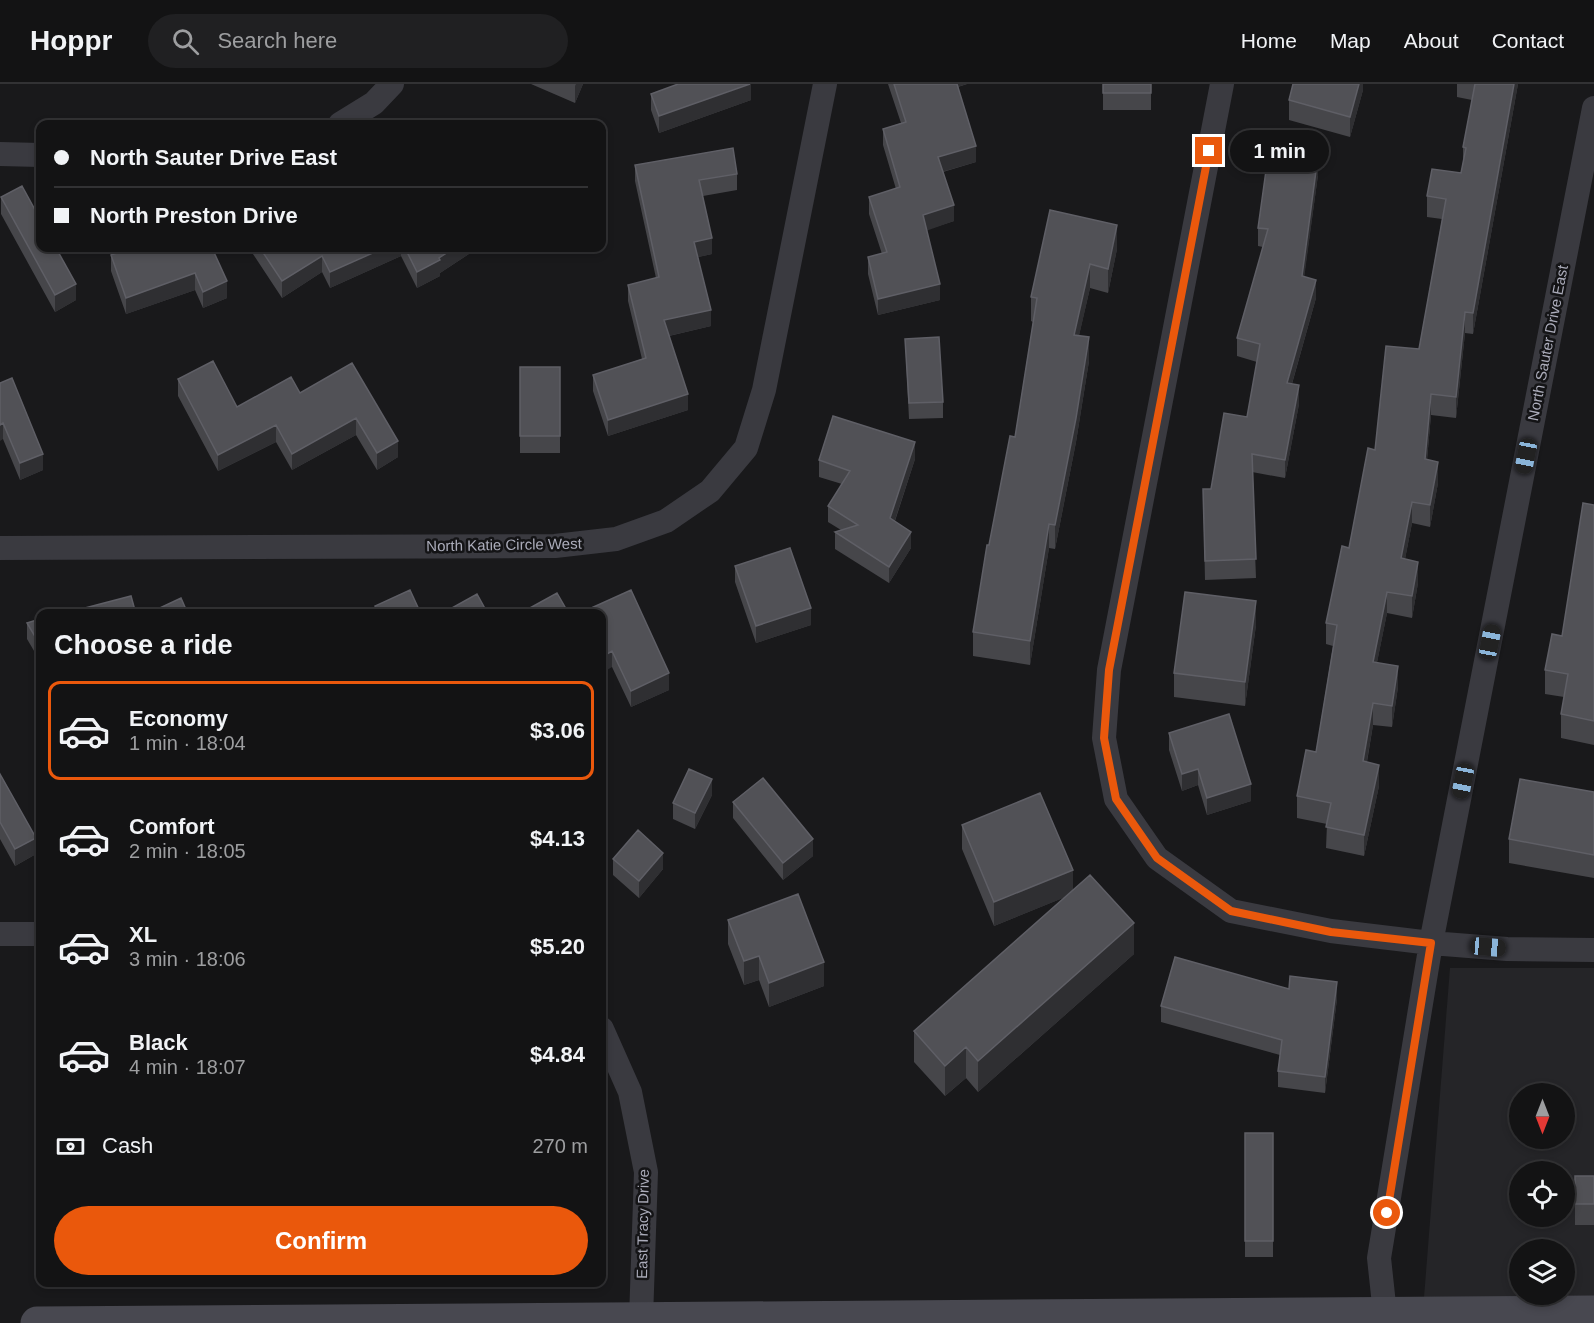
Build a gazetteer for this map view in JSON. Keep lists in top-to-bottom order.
{
  "streets": {
    "street": ["North Sauter Drive East", "North Katie Circle West", "East Tracy Drive"]
  },
  "north": "bottom",
  "page": {
    "header": "Hoppr",
    "search": "Search here",
    "nav": [
      "Home",
      "Map",
      "About",
      "Contact"
    ],
    "banner": ["North Sauter Drive East", "North Preston Drive"],
    "bubble": "1 min",
    "heading": "Choose a ride",
    "list": [
      {
        "name": "Economy",
        "note": "1 min · 18:04",
        "value": "$3.06"
      },
      {
        "name": "Comfort",
        "note": "2 min · 18:05",
        "value": "$4.13"
      },
      {
        "name": "XL",
        "note": "3 min · 18:06",
        "value": "$5.20"
      },
      {
        "name": "Black",
        "note": "4 min · 18:07",
        "value": "$4.84"
      }
    ],
    "pay": ["Cash", "270 m"],
    "buttons": "Confirm"
  }
}
